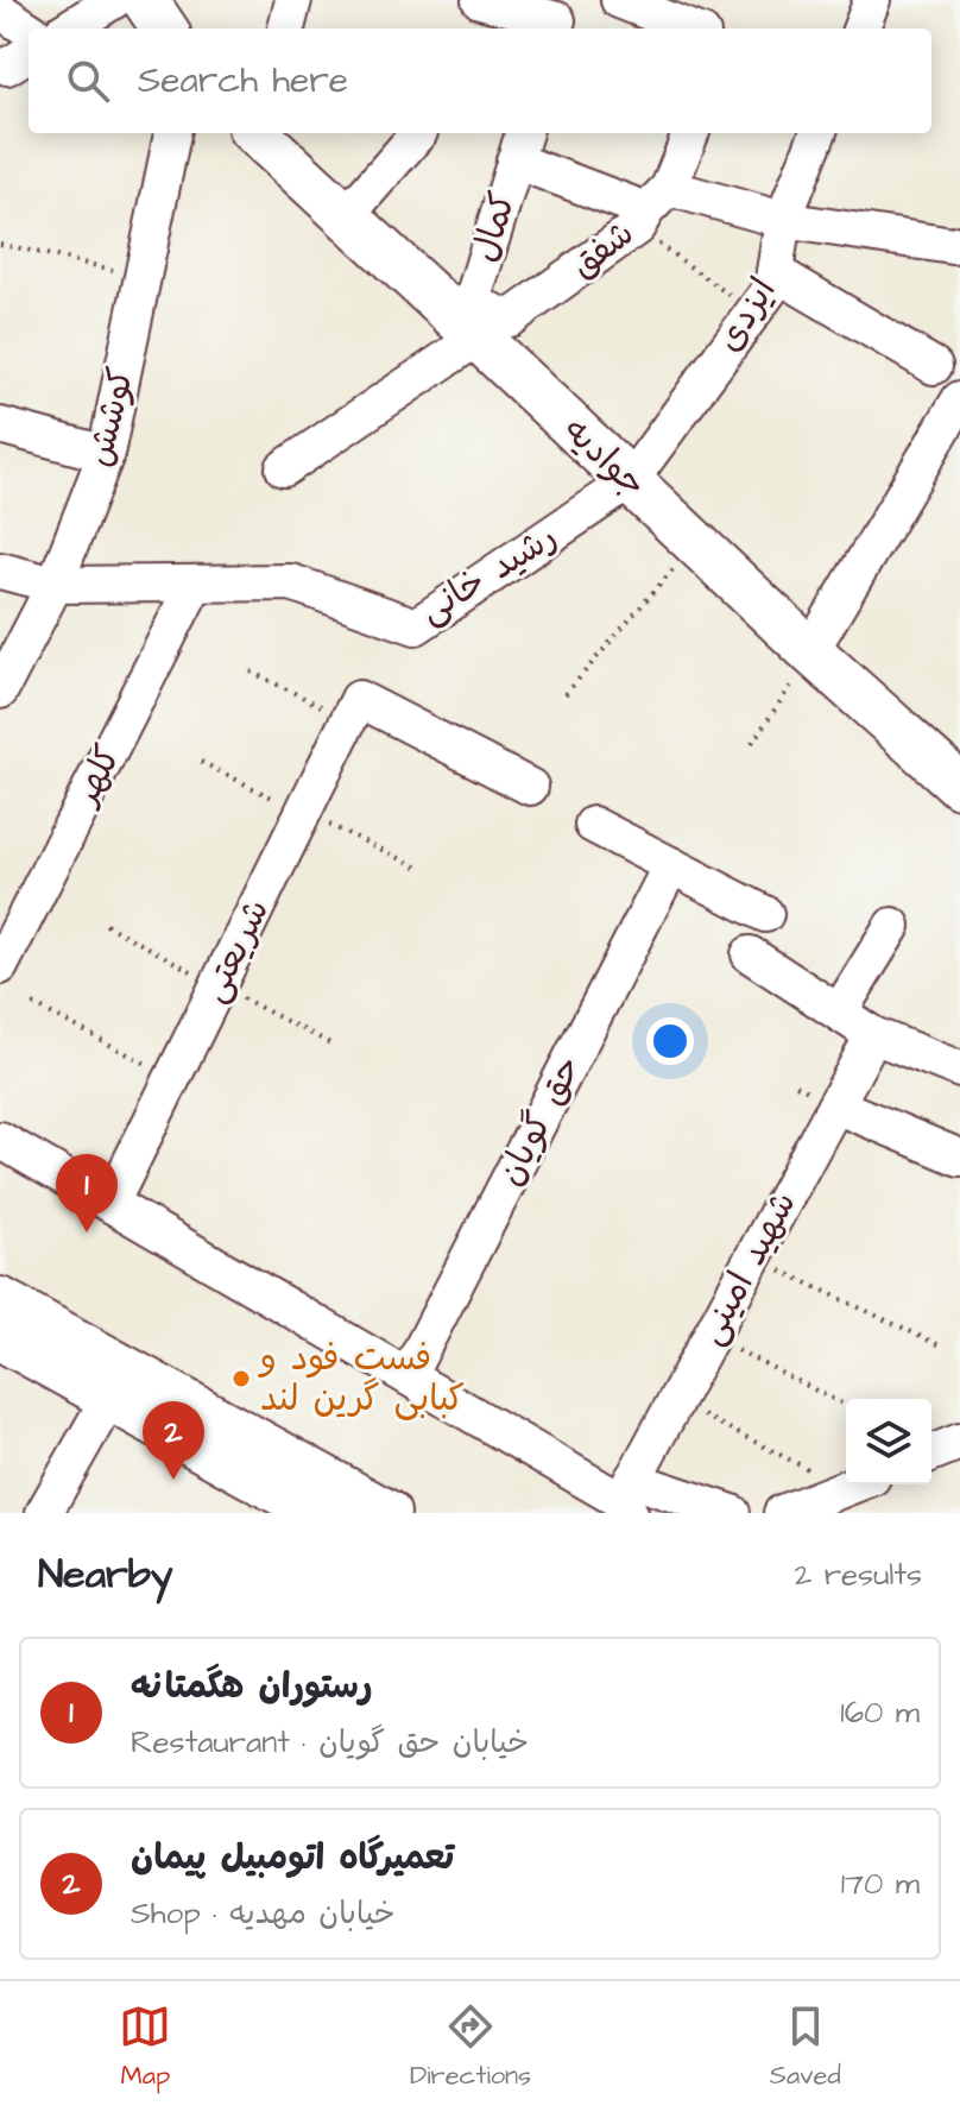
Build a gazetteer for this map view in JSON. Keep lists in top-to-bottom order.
{
  "streets": {
    "main road": ["جوادیه"],
    "street": [
      "کمال",
      "شفق",
      "ایزدی",
      "کوشش",
      "رشید خانی",
      "کلهر",
      "شریعتی",
      "حق گویان",
      "شهید امینی"
    ]
  },
  "crossings": [
    ["کمال", "شفق"],
    ["کمال", "جوادیه"],
    ["شفق", "جوادیه"],
    ["ایزدی", "جوادیه"],
    ["ایزدی", "رشید خانی"],
    ["کوشش", "رشید خانی"],
    ["جوادیه", "رشید خانی"],
    ["رشید خانی", "کلهر"]
  ],
  "places": ["فست فود و کبابی گرين لند"],
  "page": {
    "search": "Search here",
    "pins": ["1", "2"],
    "heading": ["Nearby", "2 results"],
    "list": [
      {
        "mark": "1",
        "name": "رستوران هگمتانه",
        "note": "Restaurant · خیابان حق گویان",
        "value": "160 m"
      },
      {
        "mark": "2",
        "name": "تعمیرگاه اتومبیل پیمان",
        "note": "Shop · خیابان مهدیه",
        "value": "170 m"
      }
    ],
    "nav": ["Map", "Directions", "Saved"]
  }
}
